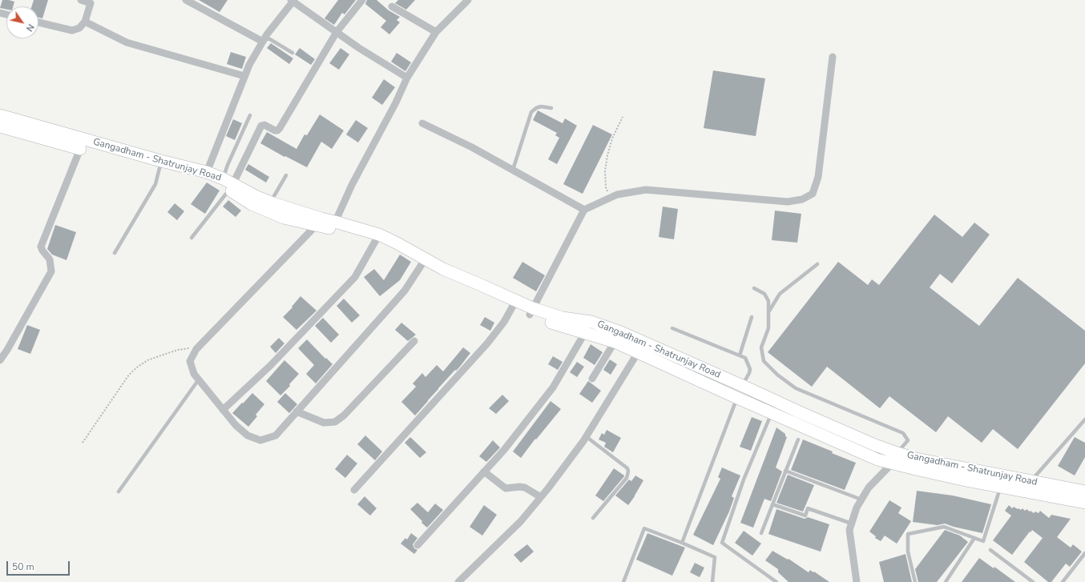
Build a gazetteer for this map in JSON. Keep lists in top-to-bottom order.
{
  "streets": {
    "main road": ["Gangadham - Shatrunjay Road"]
  },
  "scale_bar": "50 m",
  "north": "bottom right"
}
